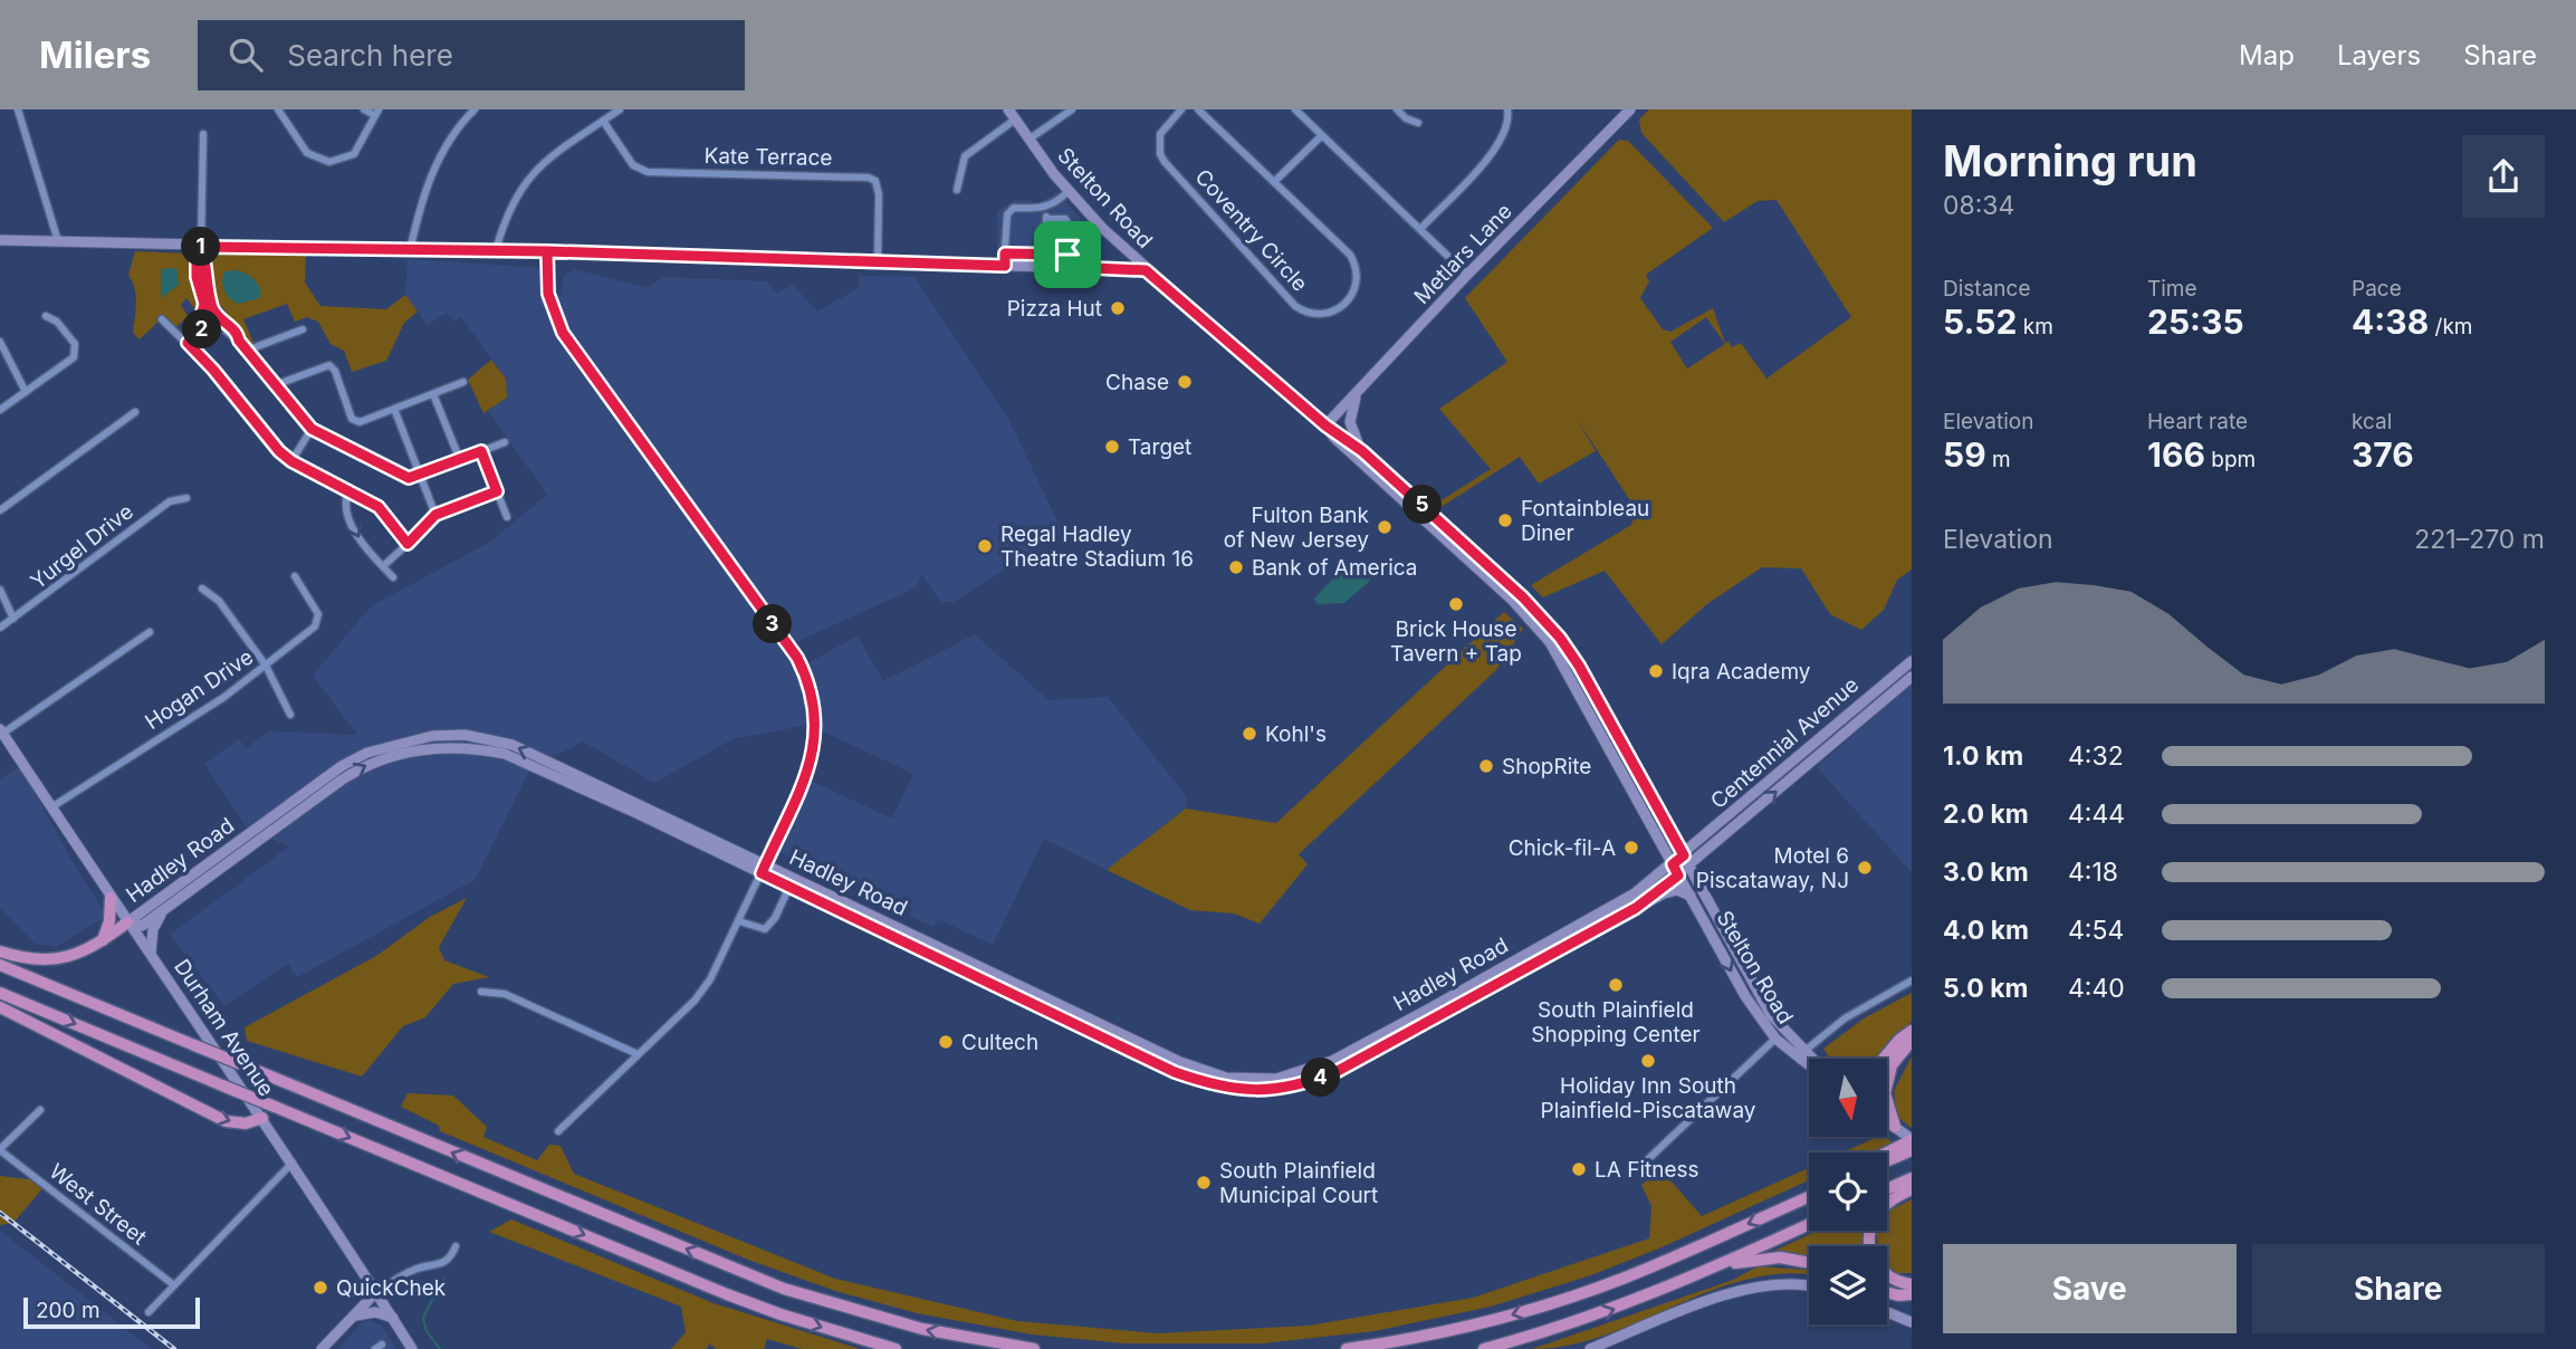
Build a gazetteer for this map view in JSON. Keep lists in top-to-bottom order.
{
  "streets": {
    "main road": [
      "Stelton Road",
      "Metlars Lane",
      "Centennial Avenue",
      "Hadley Road",
      "Durham Avenue"
    ],
    "street": [
      "Kate Terrace",
      "Coventry Circle",
      "Yurgel Drive",
      "Hogan Drive",
      "West Street"
    ]
  },
  "crossings": [
    ["Stelton Road", "Metlars Lane"],
    ["Stelton Road", "Centennial Avenue"],
    ["Stelton Road", "Hadley Road"],
    ["Hogan Drive", "Durham Avenue"],
    ["Centennial Avenue", "Hadley Road"],
    ["Hadley Road", "Durham Avenue"]
  ],
  "places": [
    "Pizza Hut",
    "Chase",
    "Target",
    "Fontainbleau Diner",
    "Fulton Bank of New Jersey",
    "Regal Hadley Theatre Stadium 16",
    "Bank of America",
    "Brick House Tavern + Tap",
    "Iqra Academy",
    "Kohl's",
    "ShopRite",
    "Chick-fil-A",
    "Motel 6 Piscataway, NJ",
    "South Plainfield Shopping Center",
    "Cultech",
    "Holiday Inn South Plainfield-Piscataway",
    "LA Fitness",
    "South Plainfield Municipal Court",
    "QuickChek"
  ],
  "scale_bar": "200 m",
  "north": "bottom",
  "page": {
    "header": "Milers",
    "search": "Search here",
    "nav": ["Map", "Layers", "Share"],
    "heading": ["Morning run", "08:34"],
    "pins": [
      "1",
      "2",
      "5",
      "3",
      "4"
    ],
    "stats": [
      ["Distance", "5.52 km"],
      ["Time", "25:35"],
      ["Pace", "4:38 /km"],
      ["Elevation", "59 m"],
      ["Heart rate", "166 bpm"],
      ["kcal", "376"]
    ],
    "chart": ["Elevation", "221–270 m"],
    "list": [
      {
        "name": "1.0 km",
        "note": "4:32"
      },
      {
        "name": "2.0 km",
        "note": "4:44"
      },
      {
        "name": "3.0 km",
        "note": "4:18"
      },
      {
        "name": "4.0 km",
        "note": "4:54"
      },
      {
        "name": "5.0 km",
        "note": "4:40"
      }
    ],
    "buttons": ["Save", "Share"],
    "scale": "200 m"
  }
}
